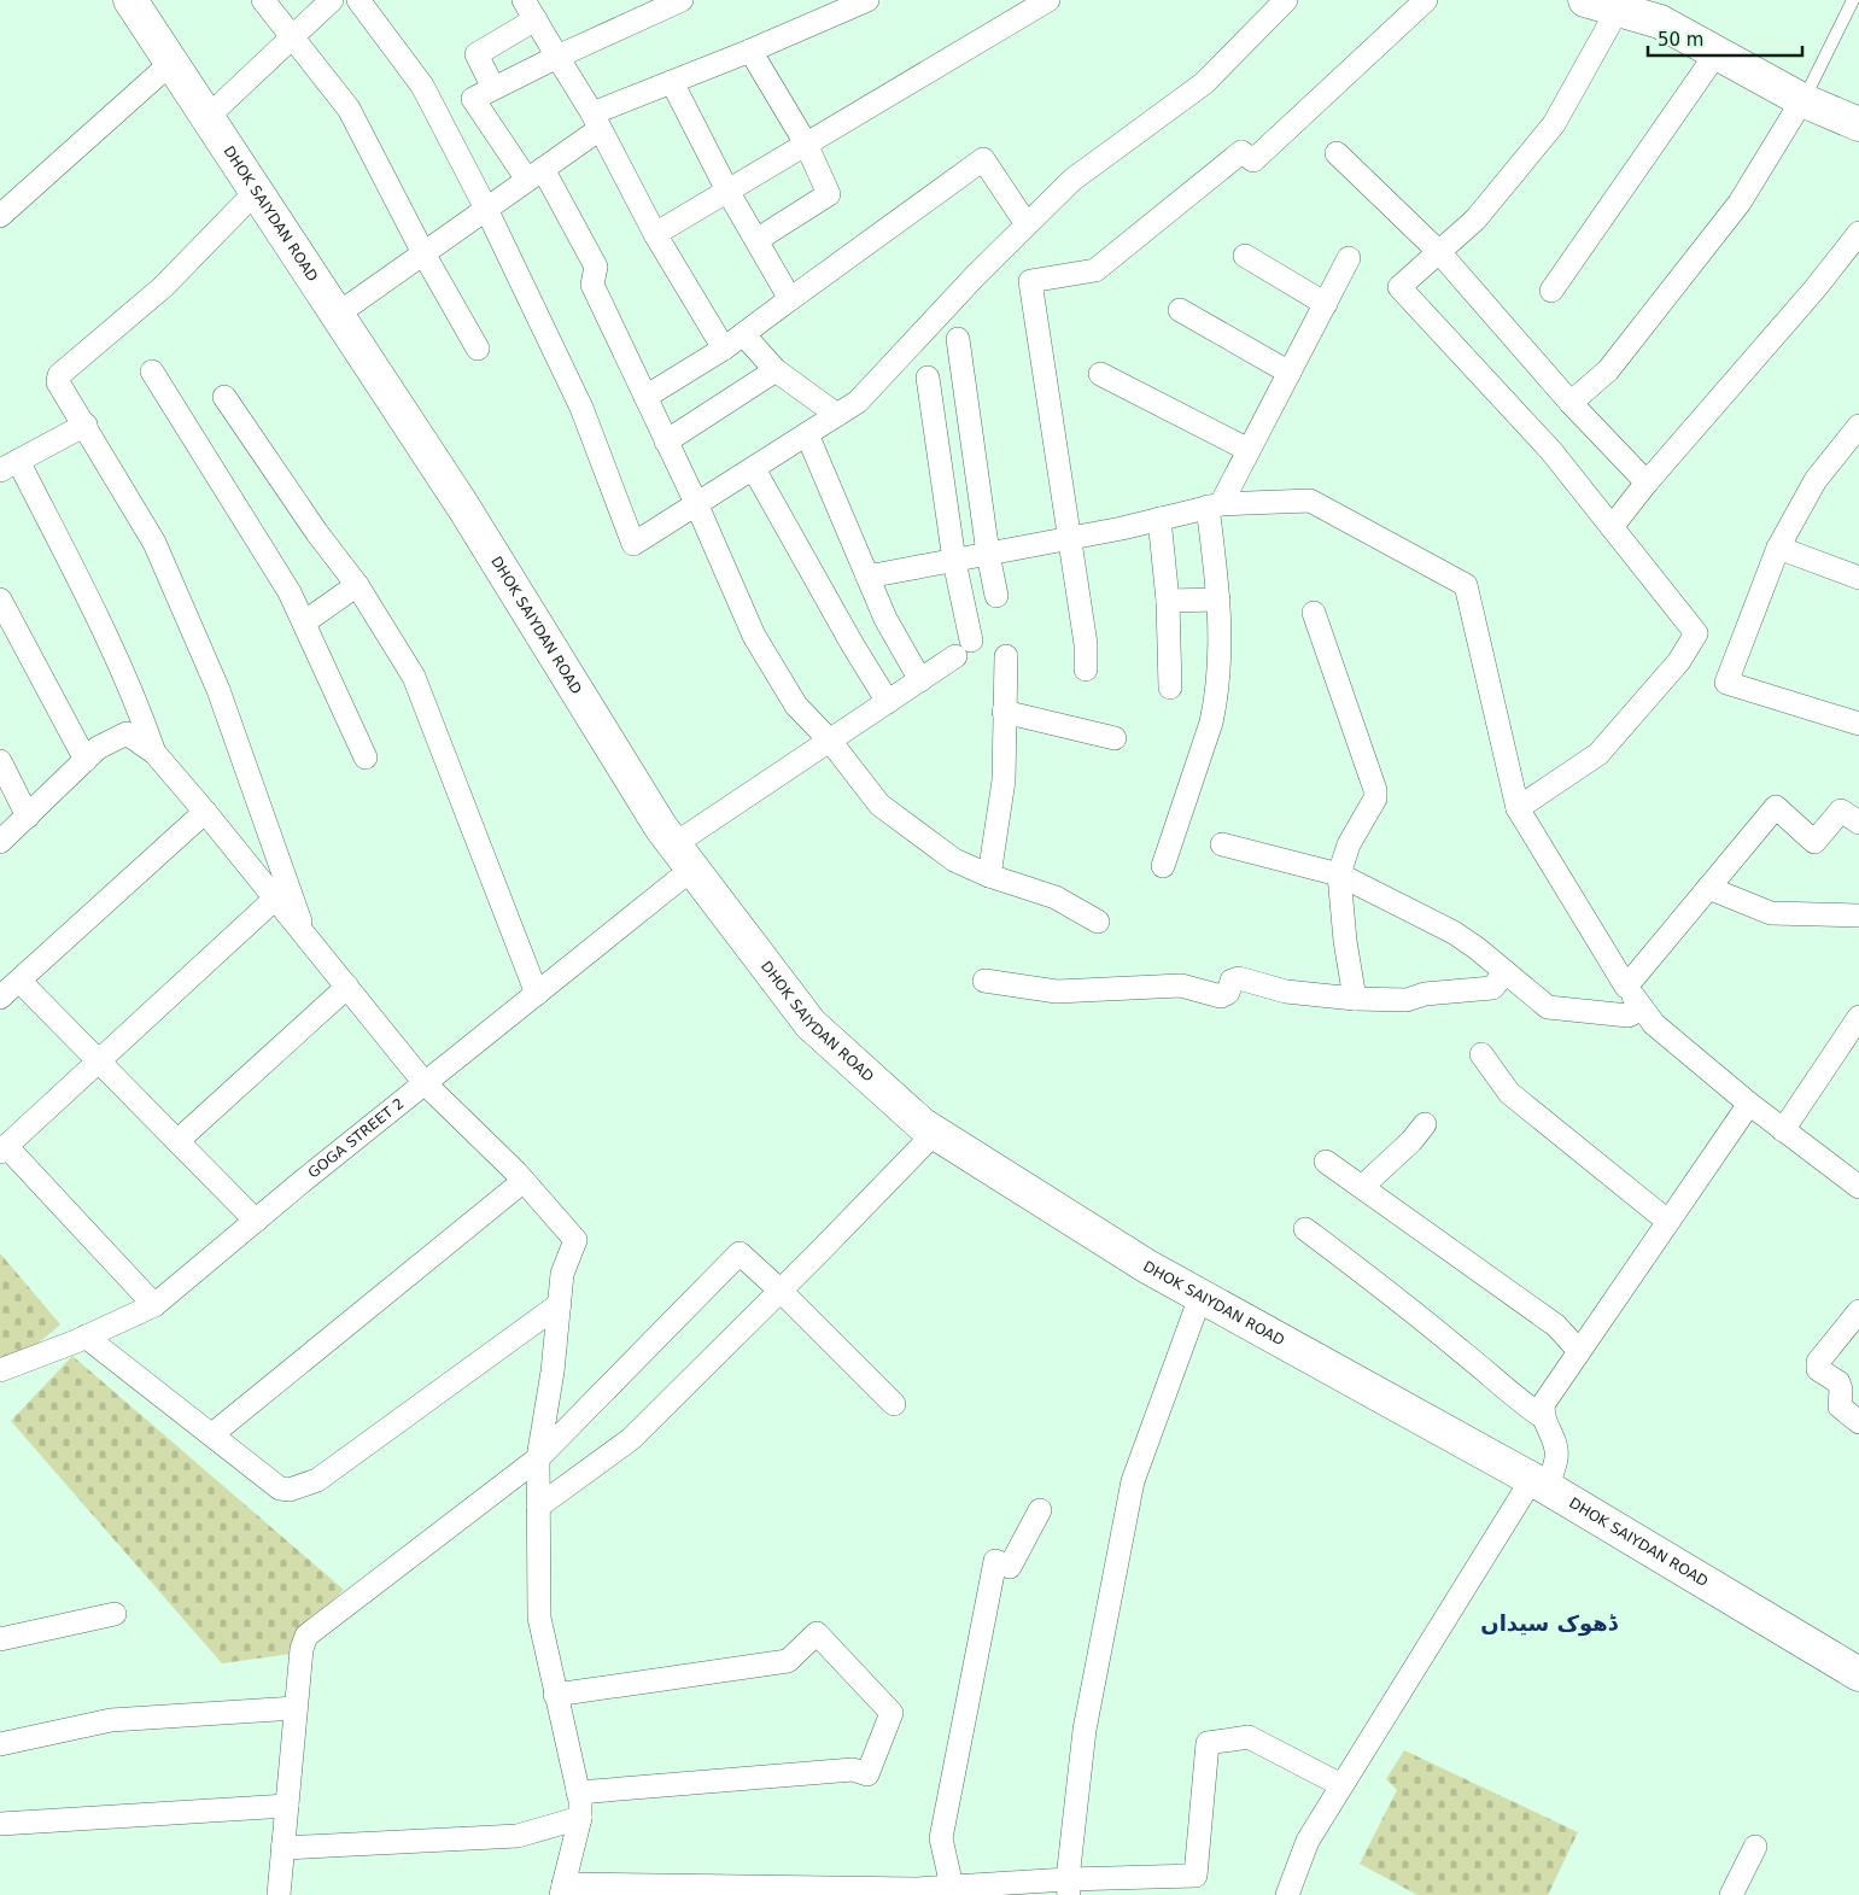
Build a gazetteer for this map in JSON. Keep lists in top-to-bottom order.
{
  "streets": {
    "main road": ["DHOK SAIYDAN ROAD"],
    "street": ["GOGA STREET 2"]
  },
  "crossings": [
    ["DHOK SAIYDAN ROAD", "GOGA STREET 2"]
  ],
  "districts": ["ڈھوک سیداں"],
  "scale_bar": "50 m"
}
